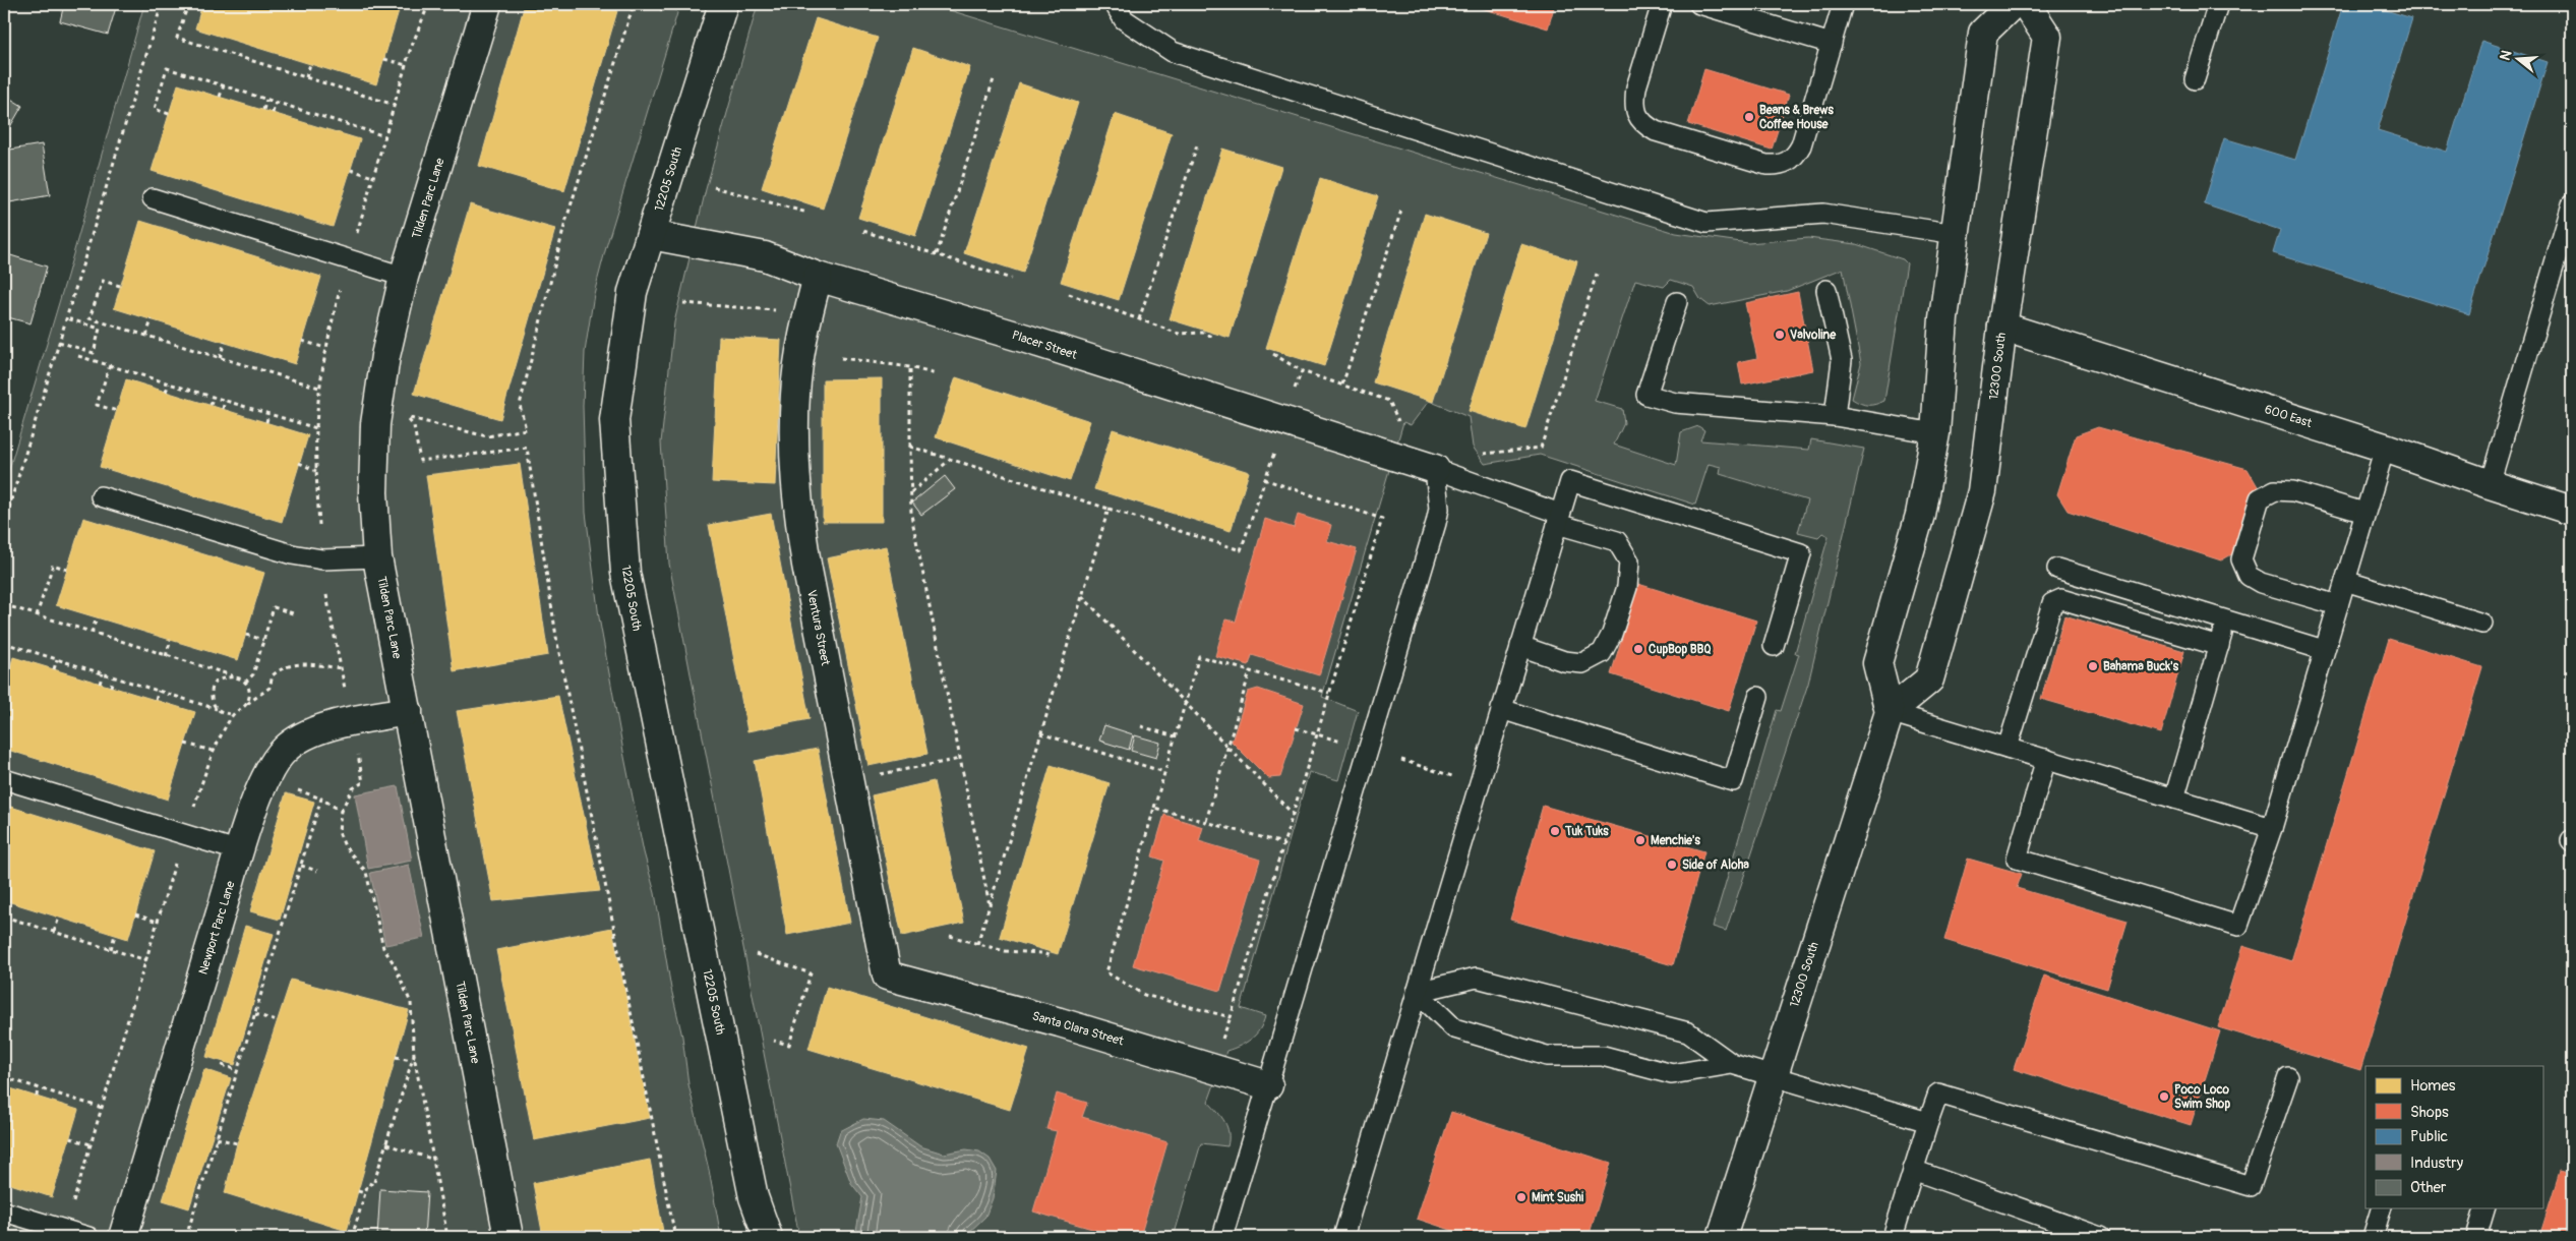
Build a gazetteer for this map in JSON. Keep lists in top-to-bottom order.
{
  "streets": {
    "street": [
      "12205 South",
      "Tilden Parc Lane",
      "Placer Street",
      "12300 South",
      "600 East",
      "Ventura Street",
      "Newport Parc Lane",
      "Santa Clara Street"
    ]
  },
  "crossings": [
    ["12205 South", "Placer Street"],
    ["Tilden Parc Lane", "Newport Parc Lane"],
    ["Placer Street", "Ventura Street"],
    ["12300 South", "600 East"],
    ["Ventura Street", "Santa Clara Street"]
  ],
  "places": [
    "Beans & Brews Coffee House",
    "Valvoline",
    "CupBop BBQ",
    "Bahama Buck's",
    "Tuk Tuks",
    "Menchie's",
    "Side of Aloha",
    "Poco Loco Swim Shop",
    "Mint Sushi"
  ],
  "legend": [
    "Homes",
    "Shops",
    "Public",
    "Industry",
    "Other"
  ],
  "north": "left"
}
